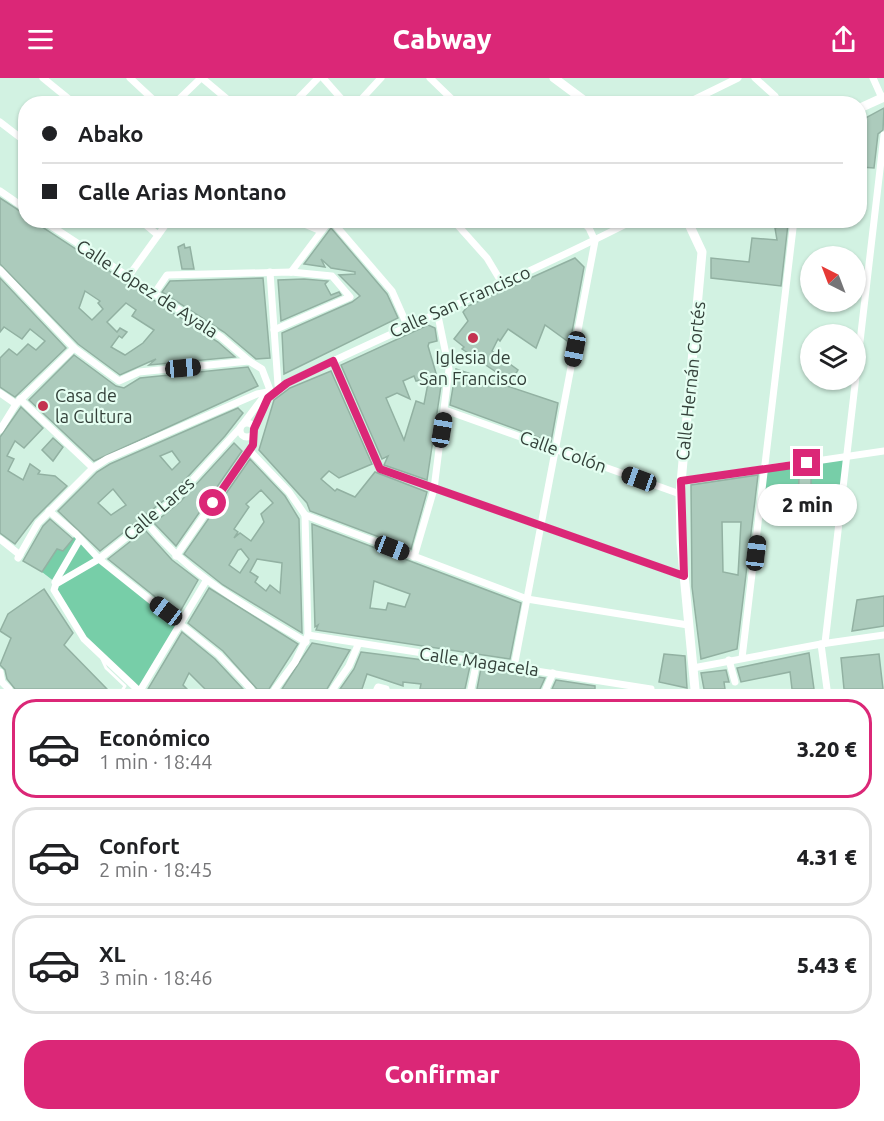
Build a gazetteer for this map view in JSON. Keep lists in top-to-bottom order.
{
  "streets": {
    "street": [
      "Calle López de Ayala",
      "Calle San Francisco",
      "Calle Hernán Cortés",
      "Calle Colón",
      "Calle Lares",
      "Calle Magacela"
    ]
  },
  "crossings": [
    ["Calle Hernán Cortés", "Calle Colón"],
    ["Calle Lares", "Calle Magacela"]
  ],
  "places": ["Iglesia de San Francisco", "Casa de la Cultura"],
  "north": "top left",
  "page": {
    "header": "Cabway",
    "banner": ["Abako", "Calle Arias Montano"],
    "bubble": "2 min",
    "list": [
      {
        "name": "Económico",
        "note": "1 min · 18:44",
        "value": "3.20 €"
      },
      {
        "name": "Confort",
        "note": "2 min · 18:45",
        "value": "4.31 €"
      },
      {
        "name": "XL",
        "note": "3 min · 18:46",
        "value": "5.43 €"
      }
    ],
    "buttons": "Confirmar"
  }
}
